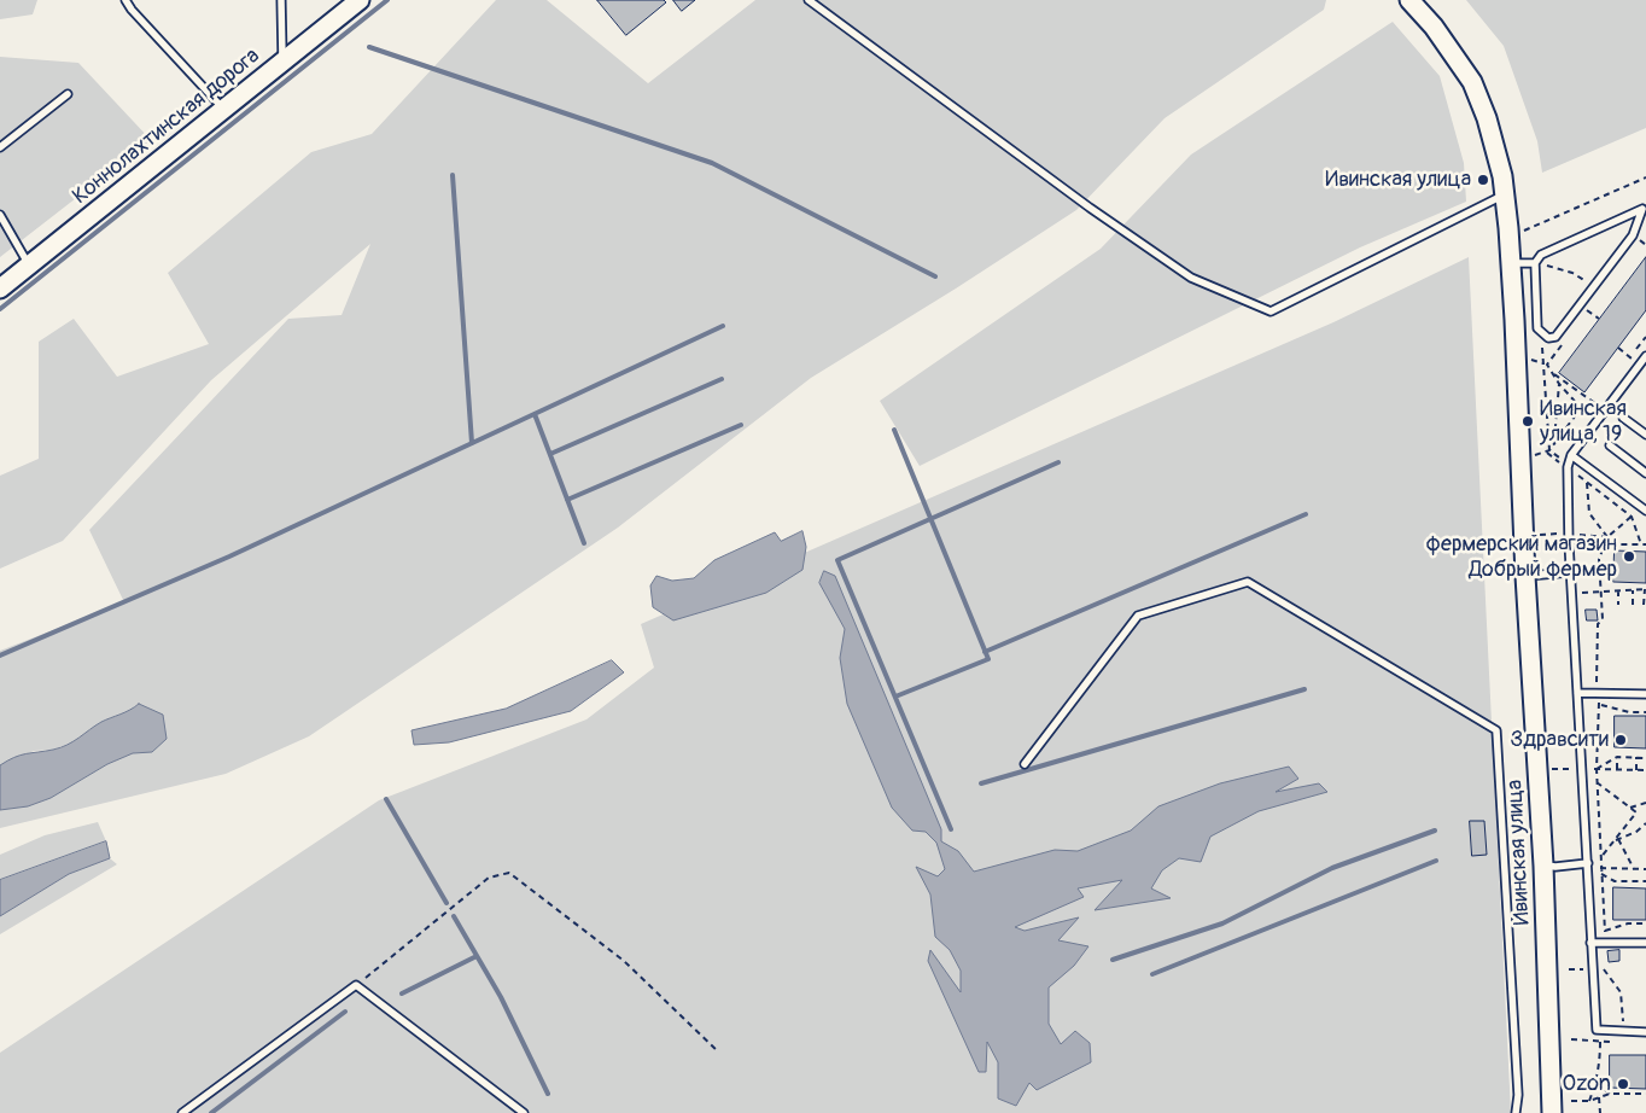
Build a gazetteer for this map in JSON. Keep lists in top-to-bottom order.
{
  "streets": {
    "street": ["Коннолахтинская дорога", "Ивинская улица"]
  },
  "places": [
    "Ивинская улица",
    "Ивинская улица, 19",
    "фермерский магазин Добрый фермер",
    "Здравсити",
    "Ozon"
  ]
}
